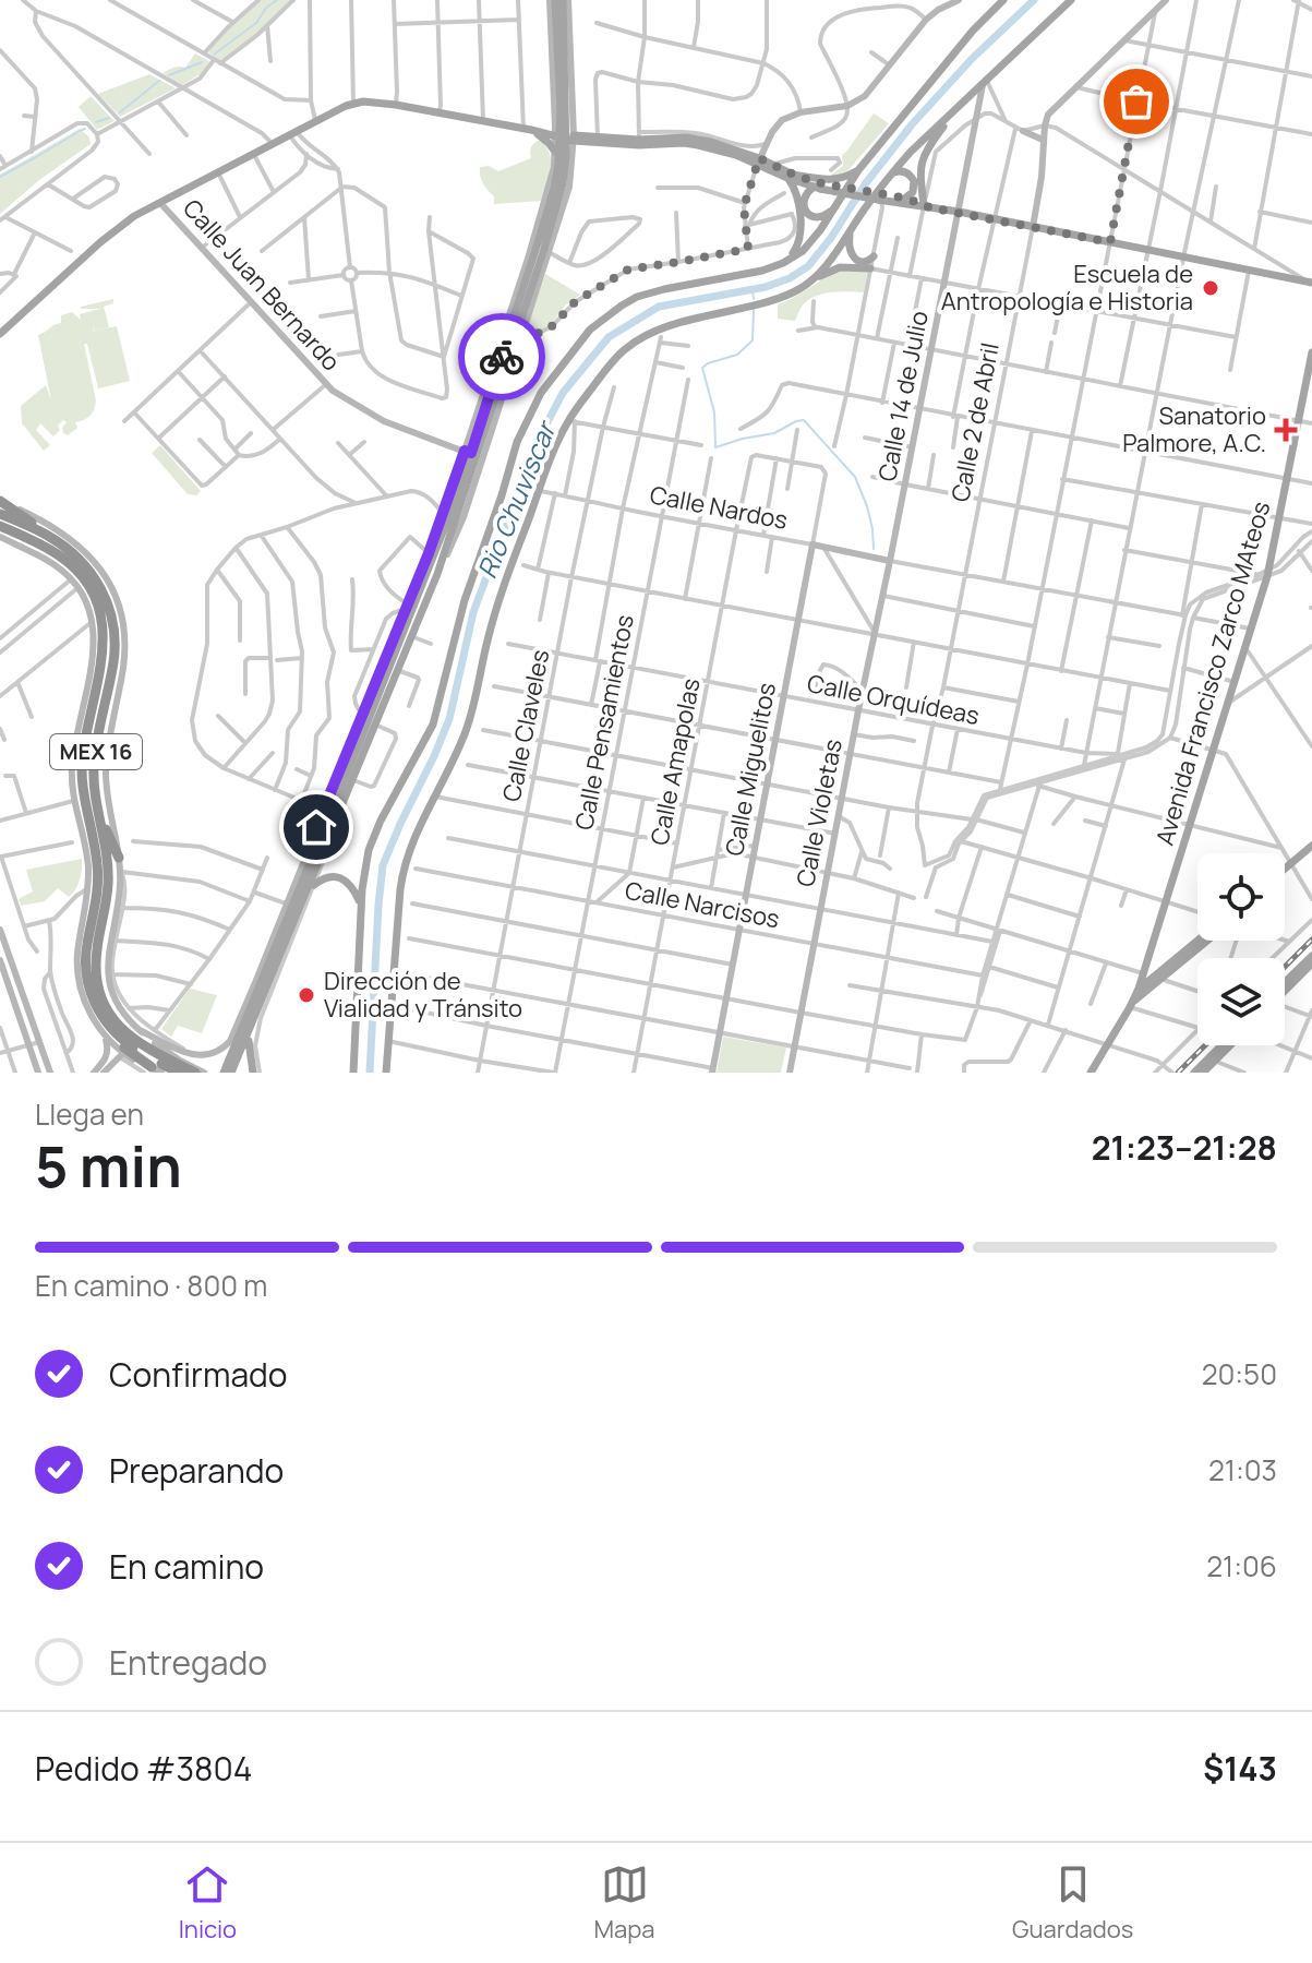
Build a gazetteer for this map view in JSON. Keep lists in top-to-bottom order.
{
  "streets": {
    "highway": ["MEX 16"],
    "main road": ["Avenida Francisco Zarco MAteos"],
    "street": [
      "Calle Juan Bernardo",
      "Calle 14 de Julio",
      "Calle 2 de Abril",
      "Calle Nardos",
      "Calle Orquídeas",
      "Calle Pensamientos",
      "Calle Claveles",
      "Calle Amapolas",
      "Calle Miguelitos",
      "Calle Violetas",
      "Calle Narcisos"
    ]
  },
  "crossings": [
    ["Calle 14 de Julio", "Calle Nardos"],
    ["Calle 14 de Julio", "Calle Violetas"],
    ["Calle 2 de Abril", "Calle Orquídeas"],
    ["Calle Nardos", "Calle Pensamientos"],
    ["Calle Nardos", "Calle Claveles"],
    ["Calle Nardos", "Calle Amapolas"],
    ["Calle Nardos", "Calle Miguelitos"],
    ["Calle Nardos", "Calle Violetas"],
    ["Calle Orquídeas", "Calle Pensamientos"],
    ["Calle Orquídeas", "Calle Claveles"],
    ["Calle Orquídeas", "Calle Amapolas"],
    ["Calle Orquídeas", "Calle Miguelitos"],
    ["Calle Orquídeas", "Calle Violetas"],
    ["Calle Pensamientos", "Calle Narcisos"],
    ["Calle Claveles", "Calle Narcisos"],
    ["Calle Amapolas", "Calle Narcisos"],
    ["Calle Miguelitos", "Calle Narcisos"],
    ["Calle Violetas", "Calle Narcisos"]
  ],
  "water": ["Rio Chuviscar"],
  "places": {
    "other": ["Escuela de Antropología e Historia", "Dirección de Vialidad y Tránsito"],
    "health": ["Sanatorio Palmore, A.C."]
  },
  "page": {
    "heading": ["5 min", "Llega en", "21:23–21:28"],
    "panel": ["Pedido #3804", "$143"],
    "bar": "En camino · 800 m",
    "list": [
      ["Confirmado", "20:50"],
      ["Preparando", "21:03"],
      ["En camino", "21:06"],
      "Entregado"
    ],
    "tabs": ["Inicio", "Mapa", "Guardados"]
  }
}
